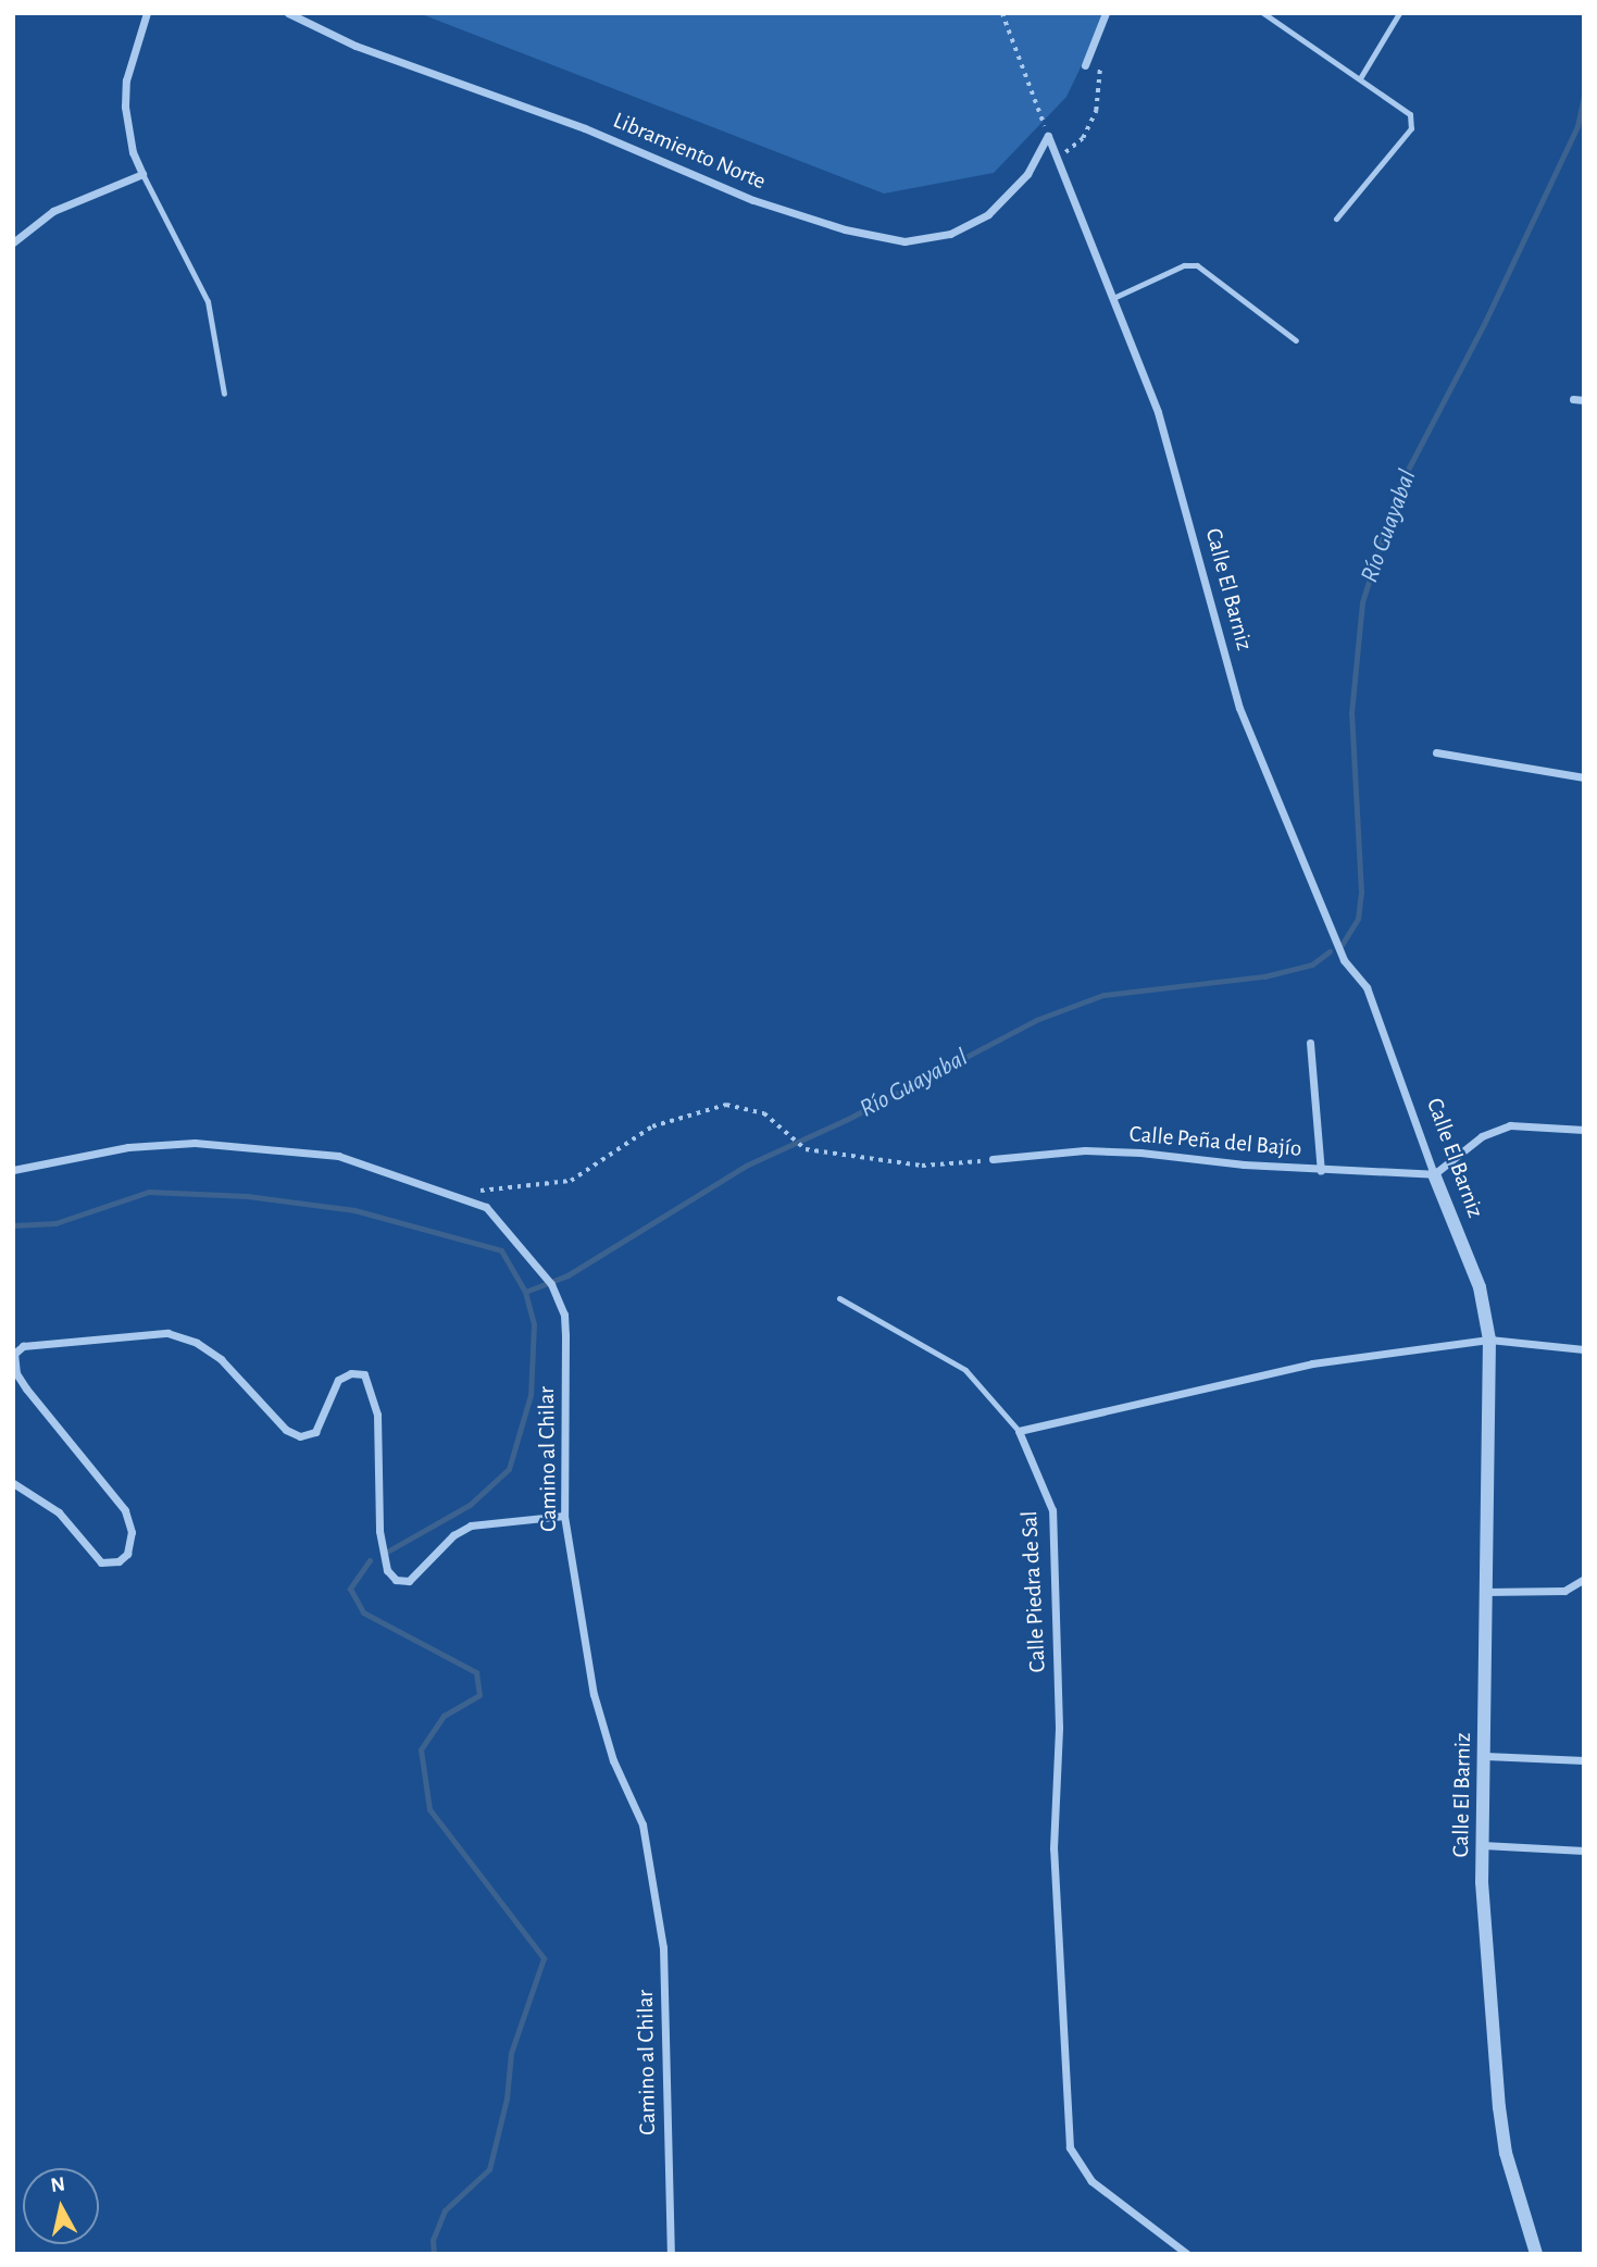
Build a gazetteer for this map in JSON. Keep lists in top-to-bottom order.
{
  "streets": {
    "street": [
      "Libramiento Norte",
      "Calle El Barniz",
      "Calle Peña del Bajío",
      "Camino al Chilar",
      "Calle Piedra de Sal"
    ]
  },
  "crossings": [
    ["Libramiento Norte", "Calle El Barniz"],
    ["Calle El Barniz", "Calle Peña del Bajío"]
  ],
  "water": ["Río Guayabal"],
  "north": "top"
}
